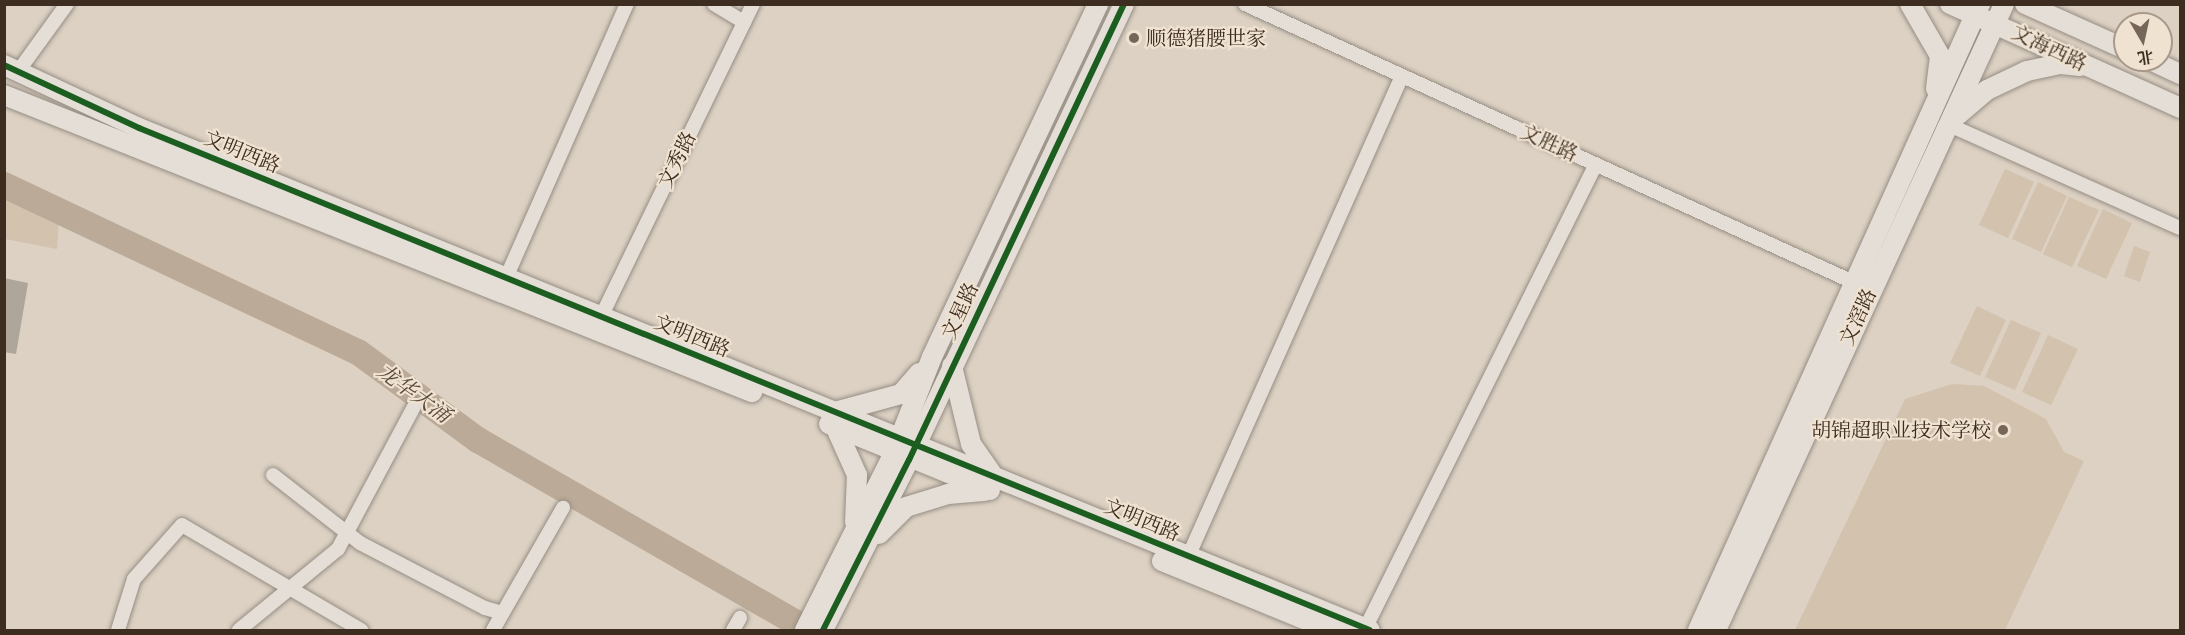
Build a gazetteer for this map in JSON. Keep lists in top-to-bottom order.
{
  "streets": {
    "street": [
      "文海西路",
      "文胜路",
      "文明西路",
      "文秀路",
      "文星路",
      "文滘路"
    ]
  },
  "crossings": [
    ["文海西路", "文滘路"],
    ["文胜路", "文滘路"],
    ["文明西路", "文秀路"],
    ["文明西路", "文星路"]
  ],
  "water": ["龙华大涌"],
  "places": ["顺德猪腰世家", "胡锦超职业技术学校"],
  "north": "bottom"
}
